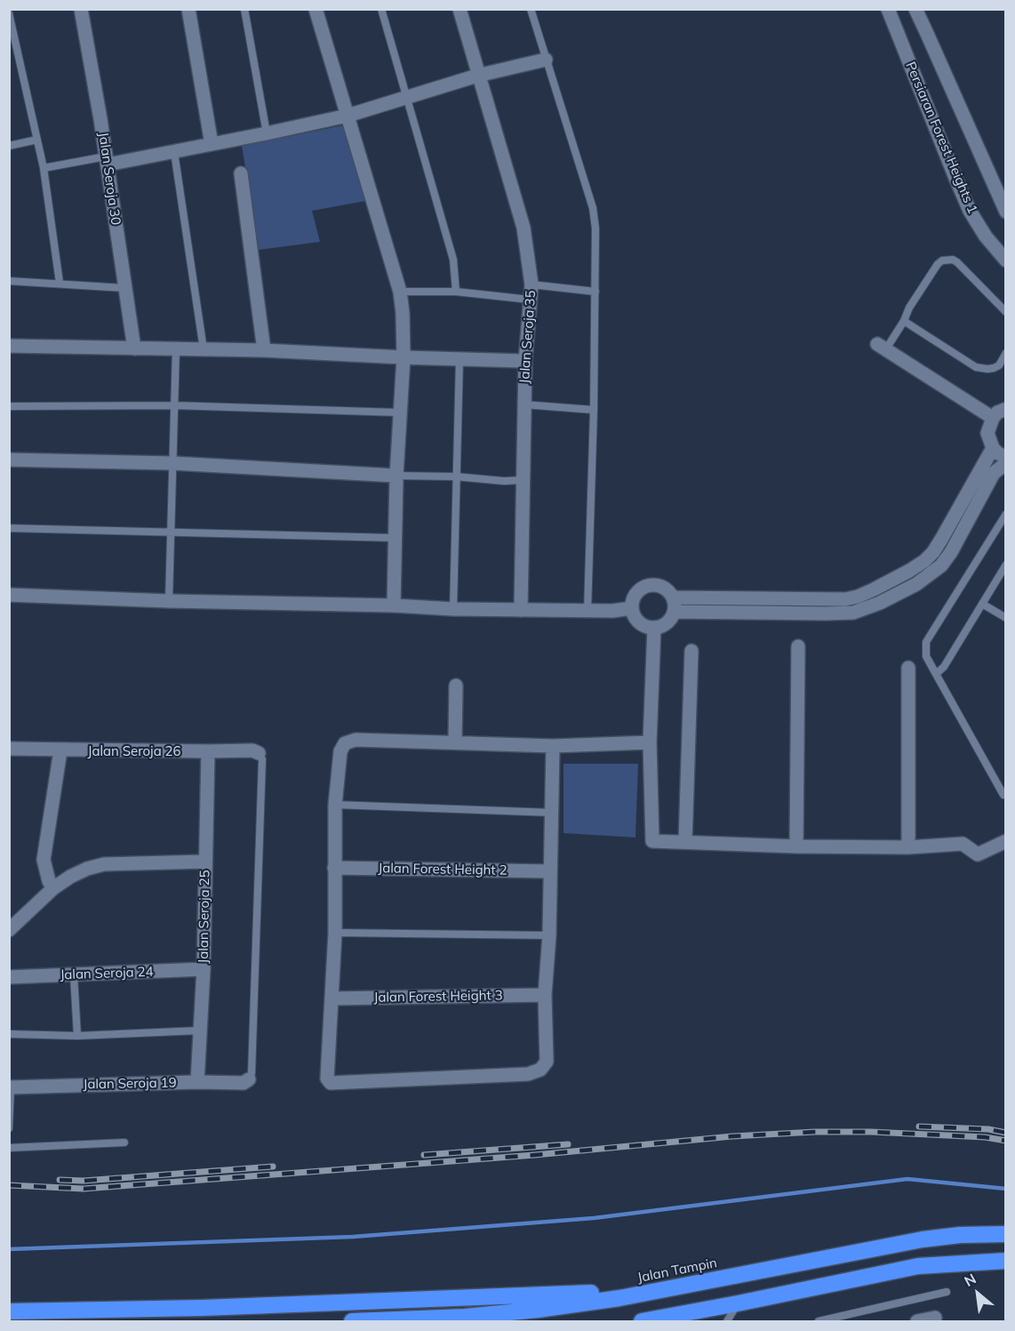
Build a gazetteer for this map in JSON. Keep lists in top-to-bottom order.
{
  "streets": {
    "highway": ["Jalan Tampin"],
    "street": [
      "Persiaran Forest Heights 1",
      "Jalan Seroja 30",
      "Jalan Seroja 35",
      "Jalan Seroja 26",
      "Jalan Forest Height 2",
      "Jalan Seroja 25",
      "Jalan Seroja 24",
      "Jalan Forest Height 3",
      "Jalan Seroja 19"
    ]
  },
  "crossings": [
    ["Jalan Seroja 26", "Jalan Seroja 25"],
    ["Jalan Seroja 25", "Jalan Seroja 24"],
    ["Jalan Seroja 25", "Jalan Seroja 19"]
  ],
  "north": "top left"
}
